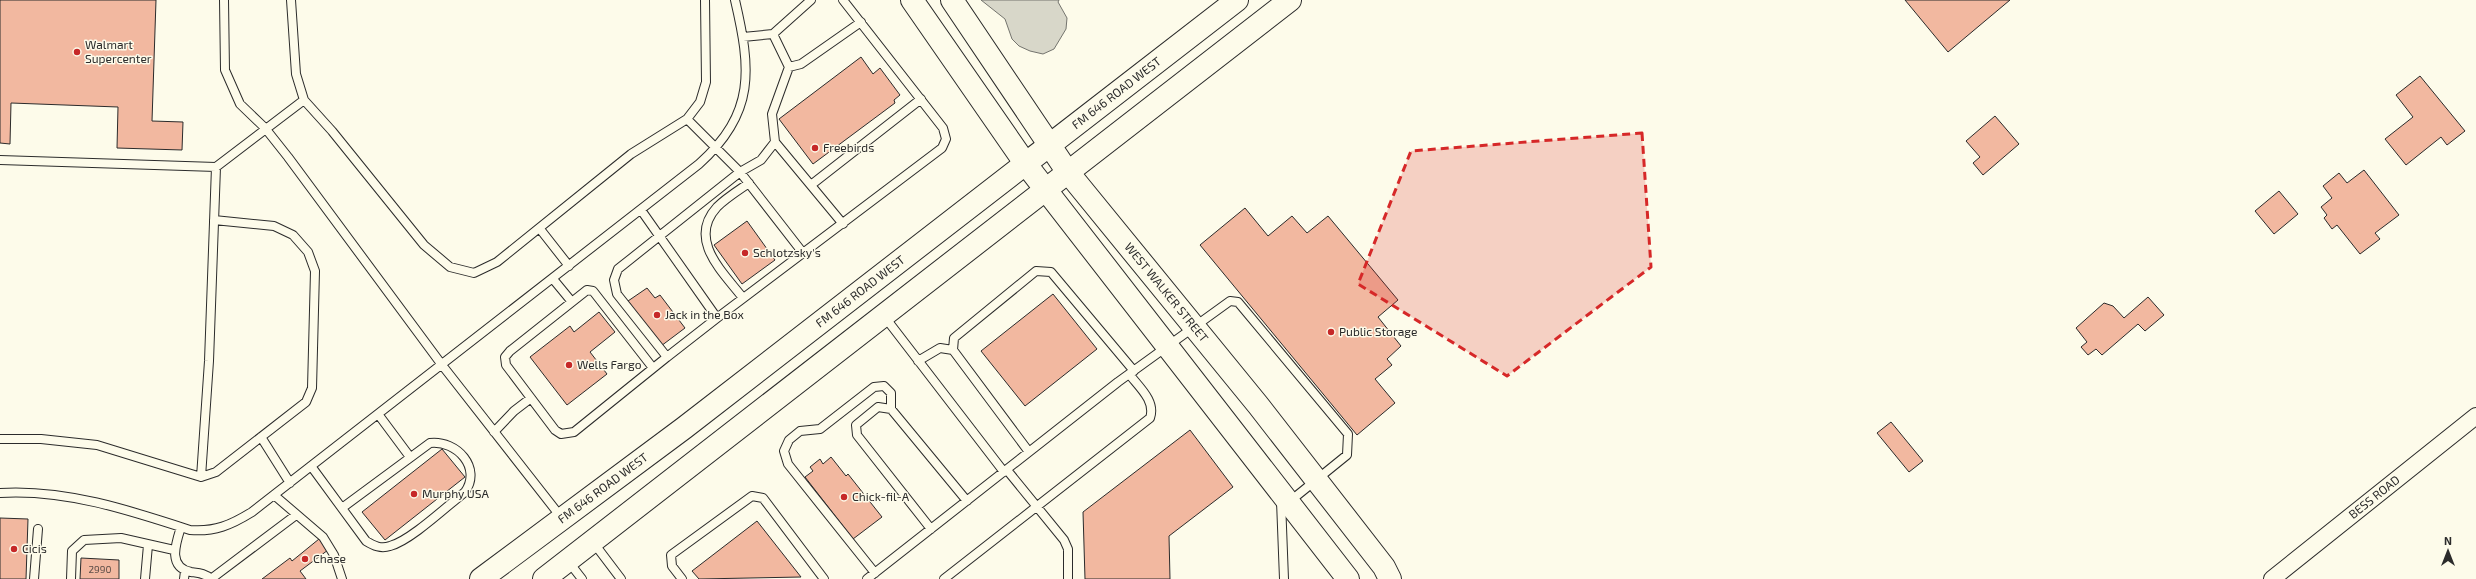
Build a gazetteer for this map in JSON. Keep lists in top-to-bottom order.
{
  "streets": {
    "main road": ["FM 646 ROAD WEST", "WEST WALKER STREET"],
    "street": ["BESS ROAD"]
  },
  "crossings": [
    ["FM 646 ROAD WEST", "WEST WALKER STREET"]
  ],
  "places": [
    "Walmart Supercenter",
    "Freebirds",
    "Schlotzsky's",
    "Jack in the Box",
    "Public Storage",
    "Wells Fargo",
    "Murphy USA",
    "Chick-fil-A",
    "Cicis",
    "Chase"
  ],
  "house_numbers": ["2990"],
  "north": "top"
}
